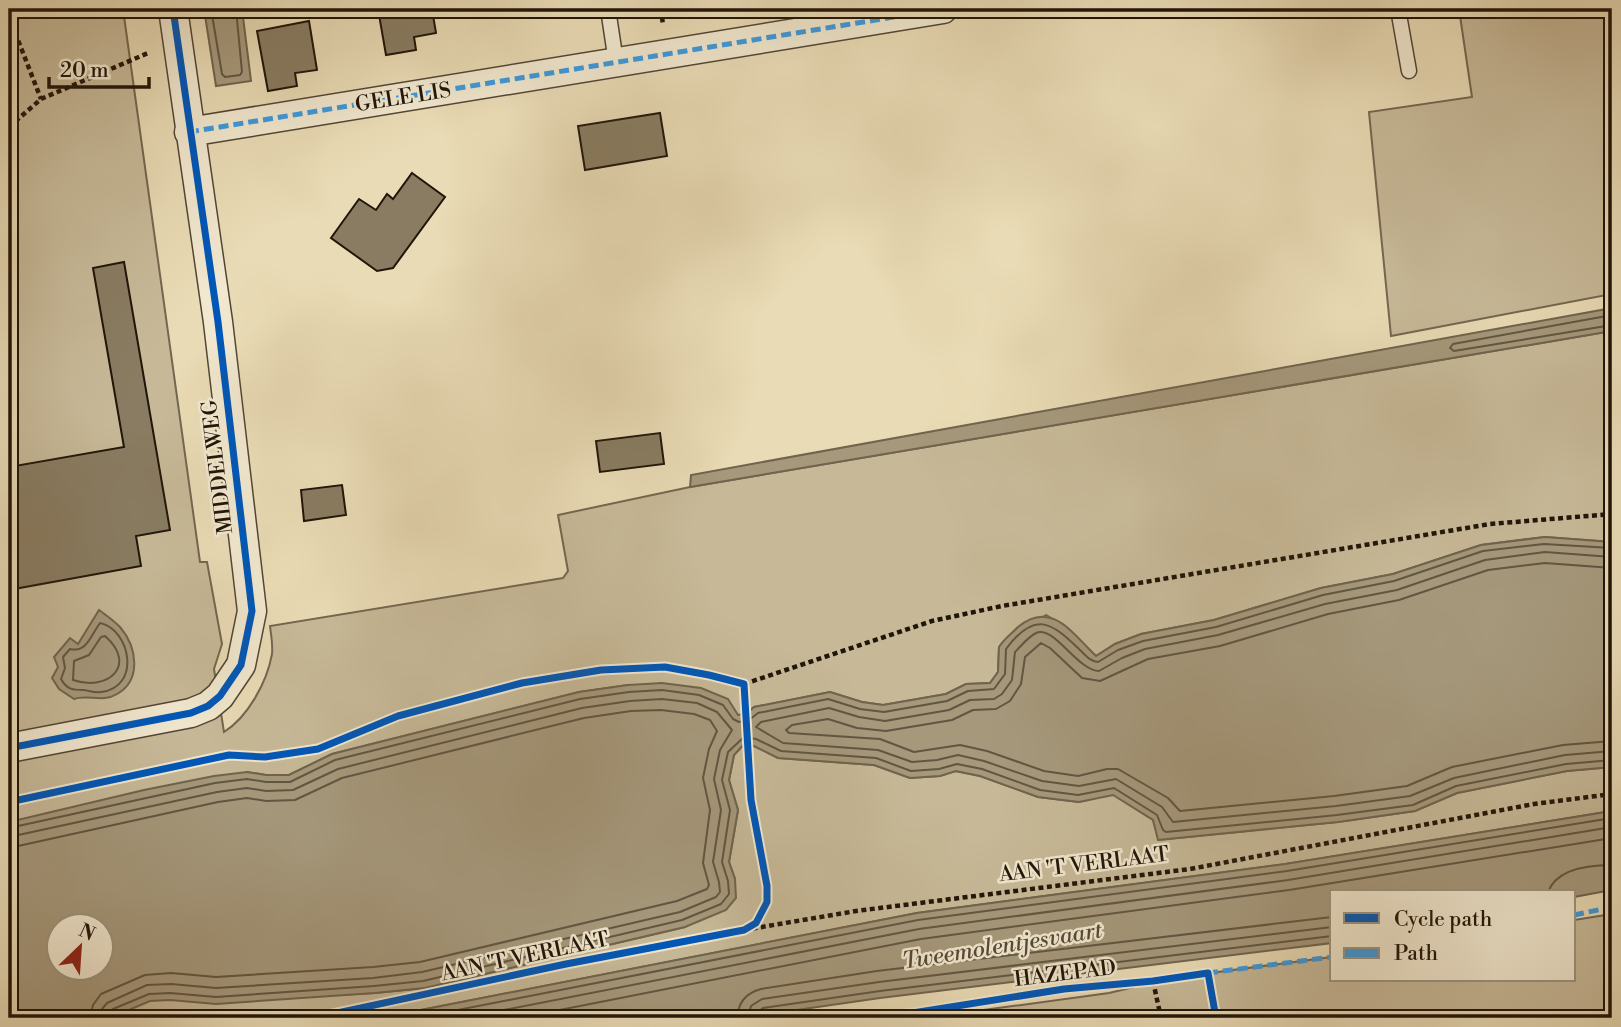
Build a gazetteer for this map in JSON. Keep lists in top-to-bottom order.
{
  "streets": {
    "street": ["GELE LIS", "MIDDELWEG"],
    "cycle path": ["AAN 'T VERLAAT", "HAZEPAD"]
  },
  "crossings": [
    ["GELE LIS", "MIDDELWEG"]
  ],
  "water": ["Tweemolentjesvaart"],
  "legend": ["Cycle path", "Path"],
  "scale_bar": "20 m",
  "north": "top right"
}
